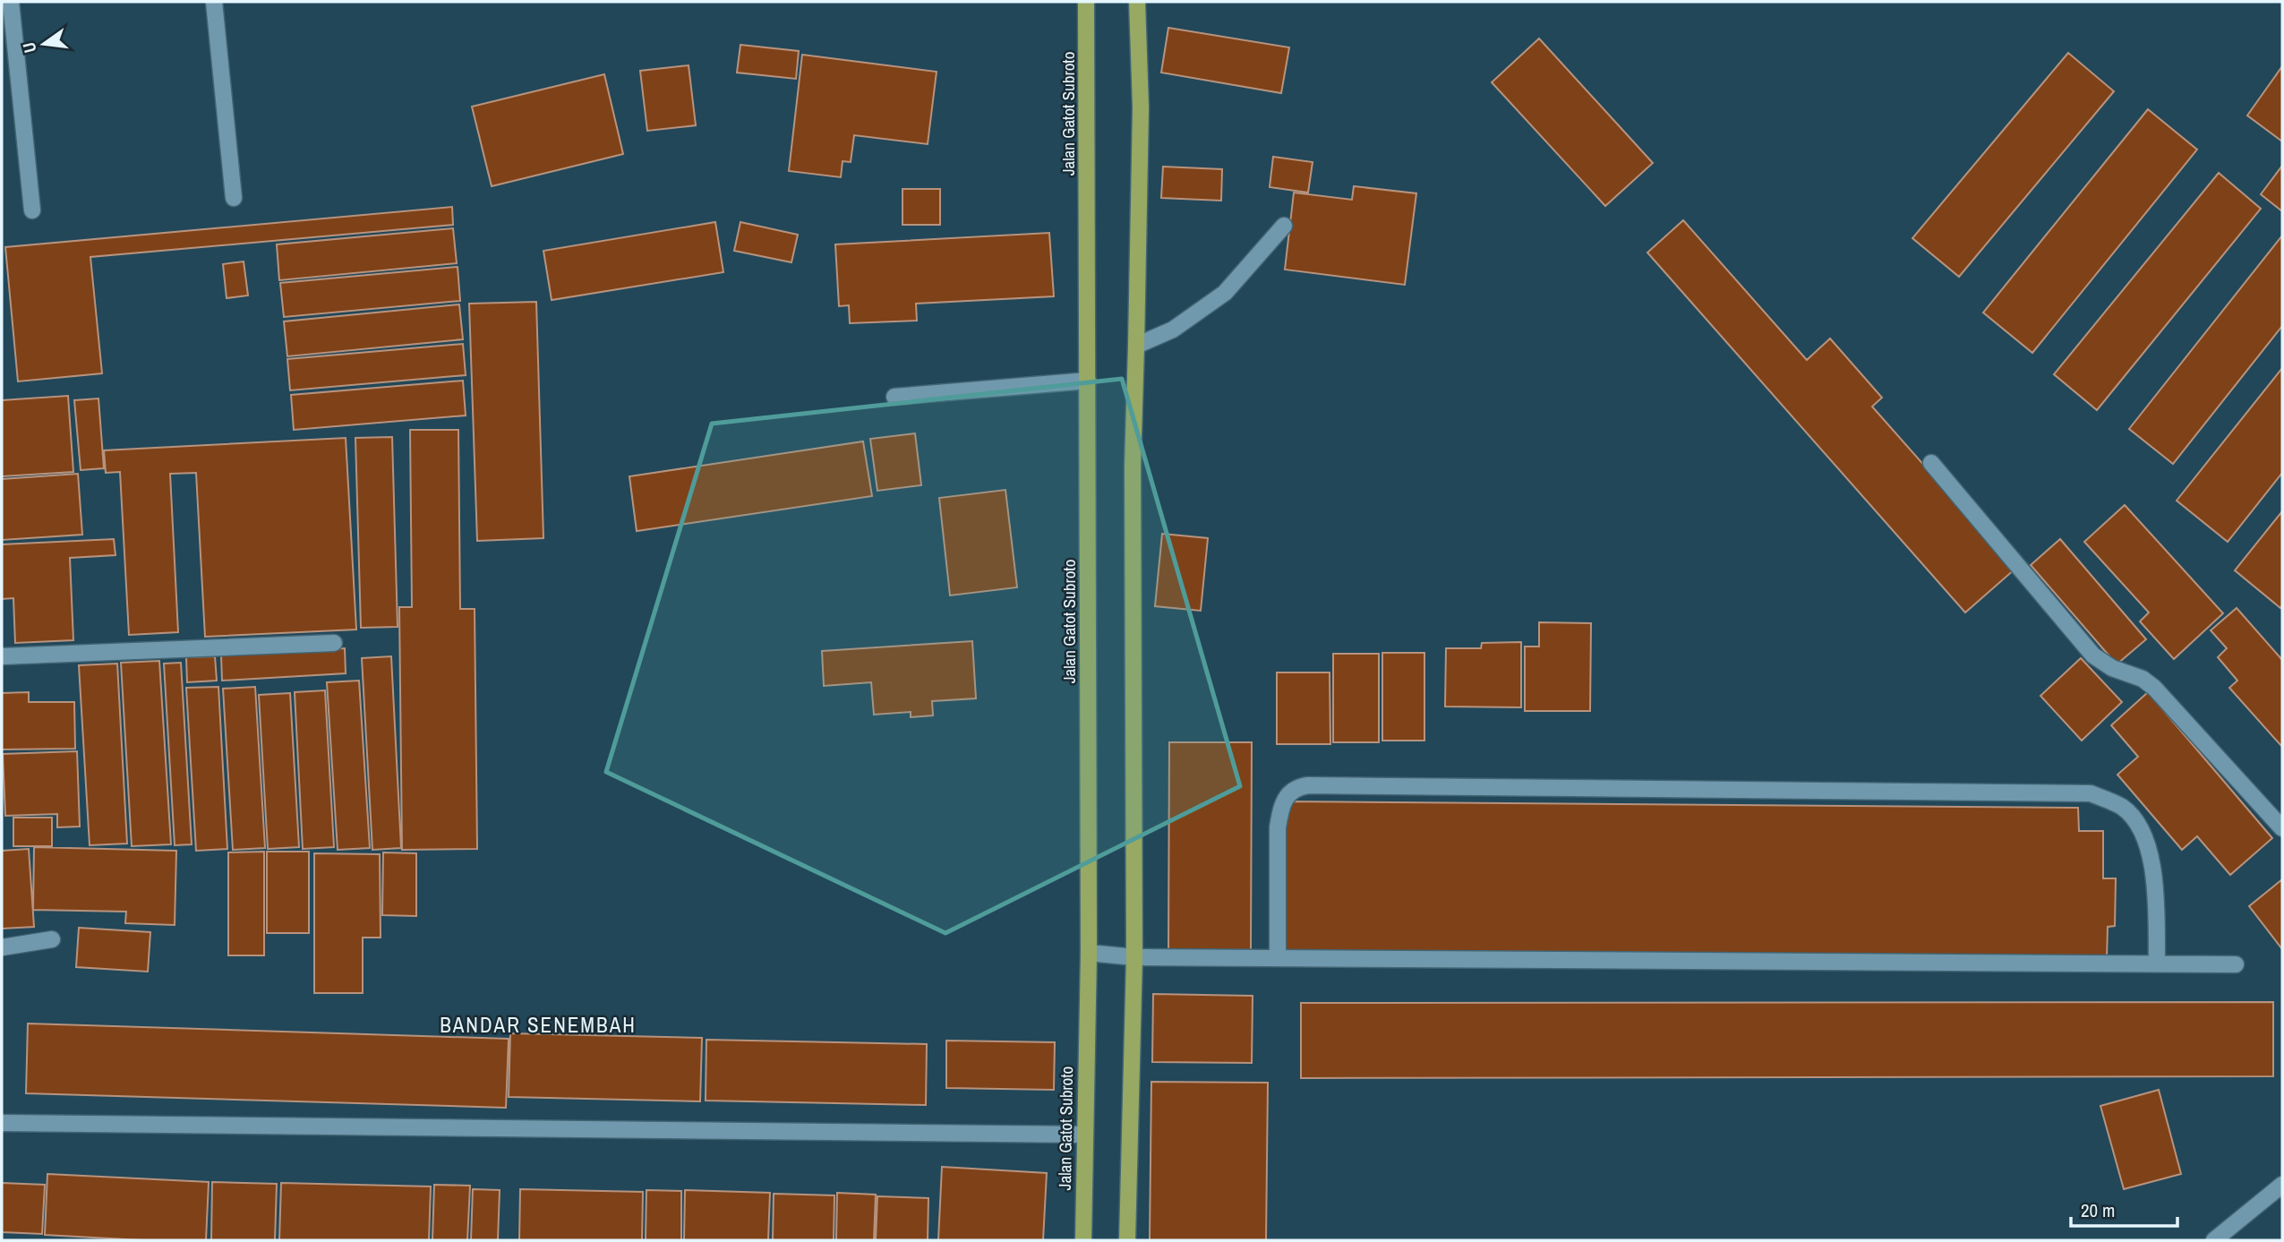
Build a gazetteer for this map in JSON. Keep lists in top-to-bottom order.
{
  "streets": {
    "main road": ["Jalan Gatot Subroto"]
  },
  "districts": ["BANDAR SENEMBAH"],
  "scale_bar": "20 m",
  "north": "left"
}
